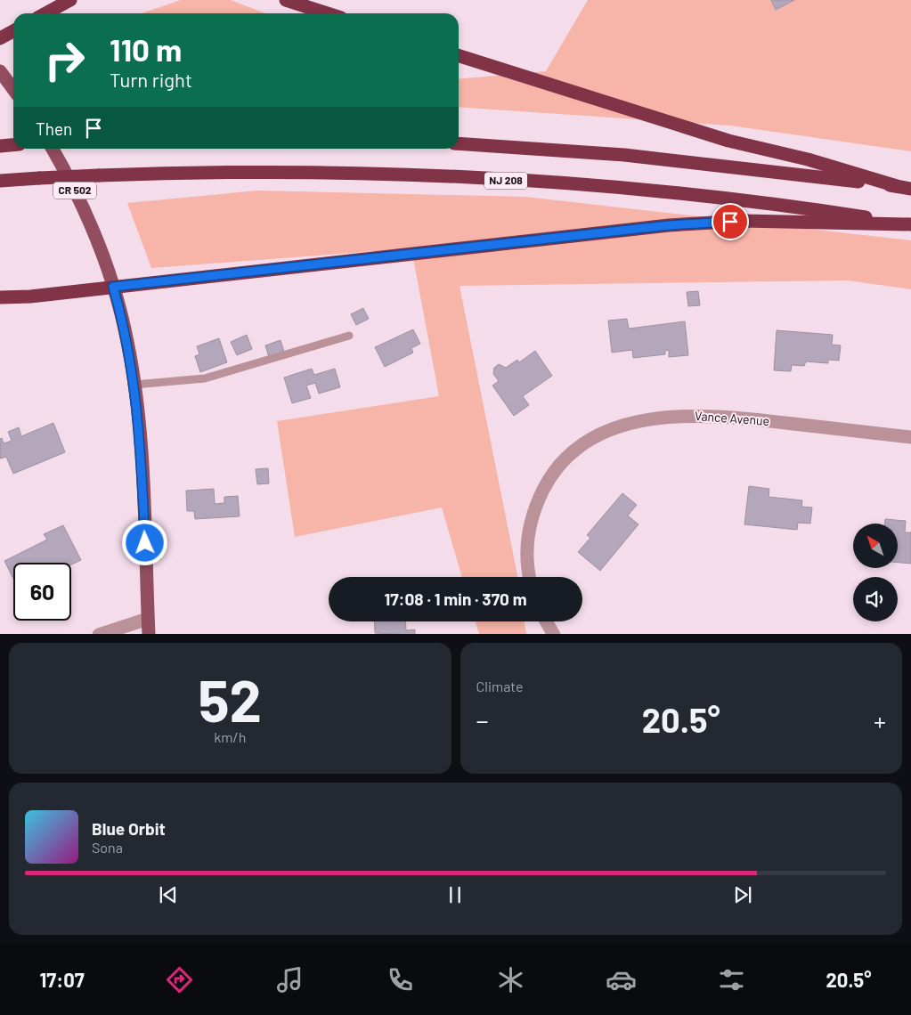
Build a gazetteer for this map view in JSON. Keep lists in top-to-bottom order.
{
  "streets": {
    "highway": ["NJ 208"],
    "main road": ["CR 502"],
    "street": ["Vance Avenue"]
  },
  "north": "top left",
  "page": {
    "turn": ["110 m", "Turn right"],
    "then": "Then",
    "limit": "60",
    "trip": "17:08 · 1 min · 370 m",
    "tile": [
      ["52", "km/h"],
      "Climate"
    ],
    "heat": ["−", "20.5°", "+"],
    "song": ["Blue Orbit", "Sona"],
    "tabs": ["17:07", "20.5°"]
  }
}
